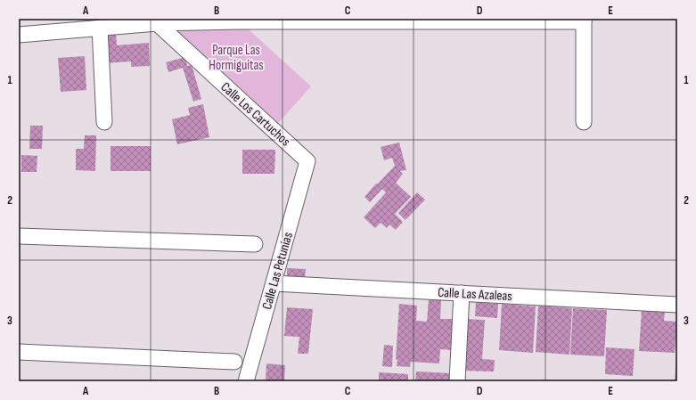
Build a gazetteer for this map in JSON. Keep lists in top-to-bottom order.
{
  "streets": {
    "street": ["Calle Los Cartuchos", "Calle Las Petunias", "Calle Las Azaleas"]
  },
  "crossings": [
    ["Calle Los Cartuchos", "Calle Las Petunias"],
    ["Calle Las Petunias", "Calle Las Azaleas"]
  ],
  "parks": ["Parque Las Hormiguitas"],
  "grid": {
    "columns": [
      "A",
      "B",
      "C",
      "D",
      "E"
    ],
    "rows": ["1", "2", "3"]
  }
}
